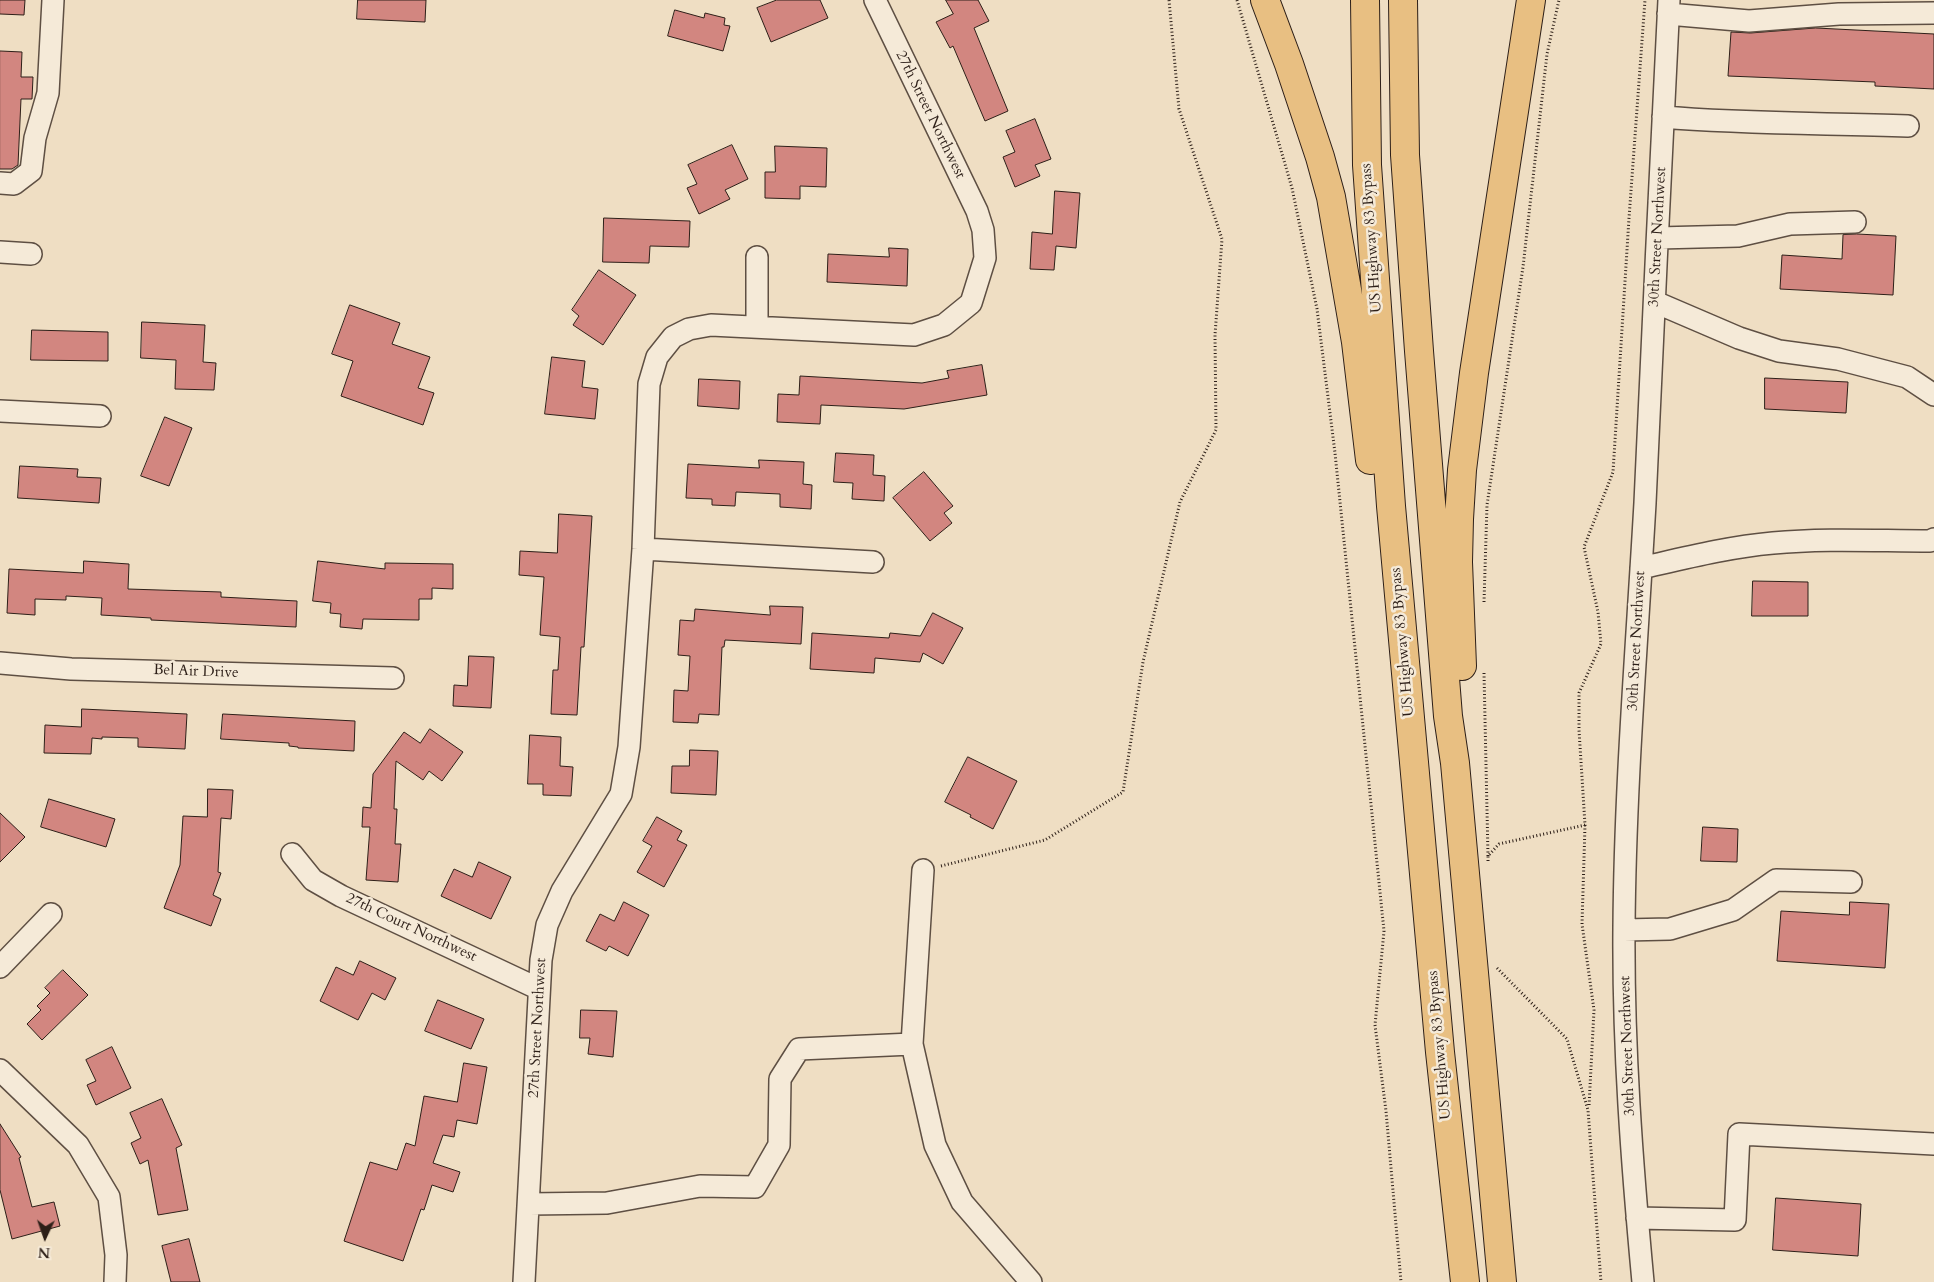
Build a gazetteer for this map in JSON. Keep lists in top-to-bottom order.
{
  "streets": {
    "highway": ["US Highway 83 Bypass"],
    "street": [
      "27th Street Northwest",
      "30th Street Northwest",
      "Bel Air Drive",
      "27th Court Northwest"
    ]
  },
  "crossings": [
    ["27th Street Northwest", "27th Court Northwest"]
  ],
  "north": "bottom"
}
